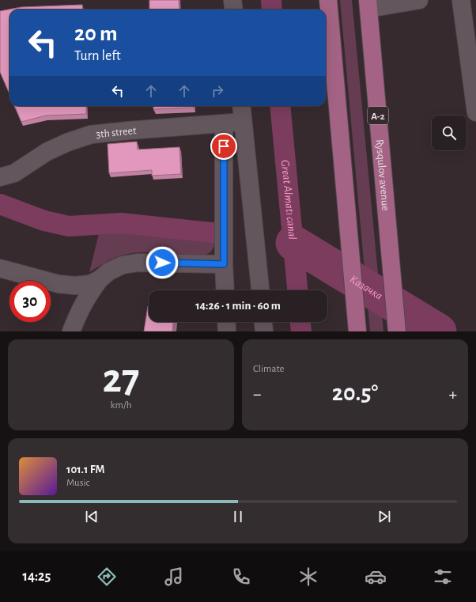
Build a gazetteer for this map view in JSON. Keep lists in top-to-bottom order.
{
  "streets": {
    "main road": ["A-2", "Rysqulov avenue"],
    "street": ["3th street"]
  },
  "water": ["Great Almatı canal", "Казачка"],
  "page": {
    "turn": ["20 m", "Turn left"],
    "limit": "30",
    "trip": "14:26 · 1 min · 60 m",
    "tile": [
      ["27", "km/h"],
      "Climate"
    ],
    "heat": ["−", "20.5°", "+"],
    "song": ["101.1 FM", "Music"],
    "tabs": "14:25"
  }
}
